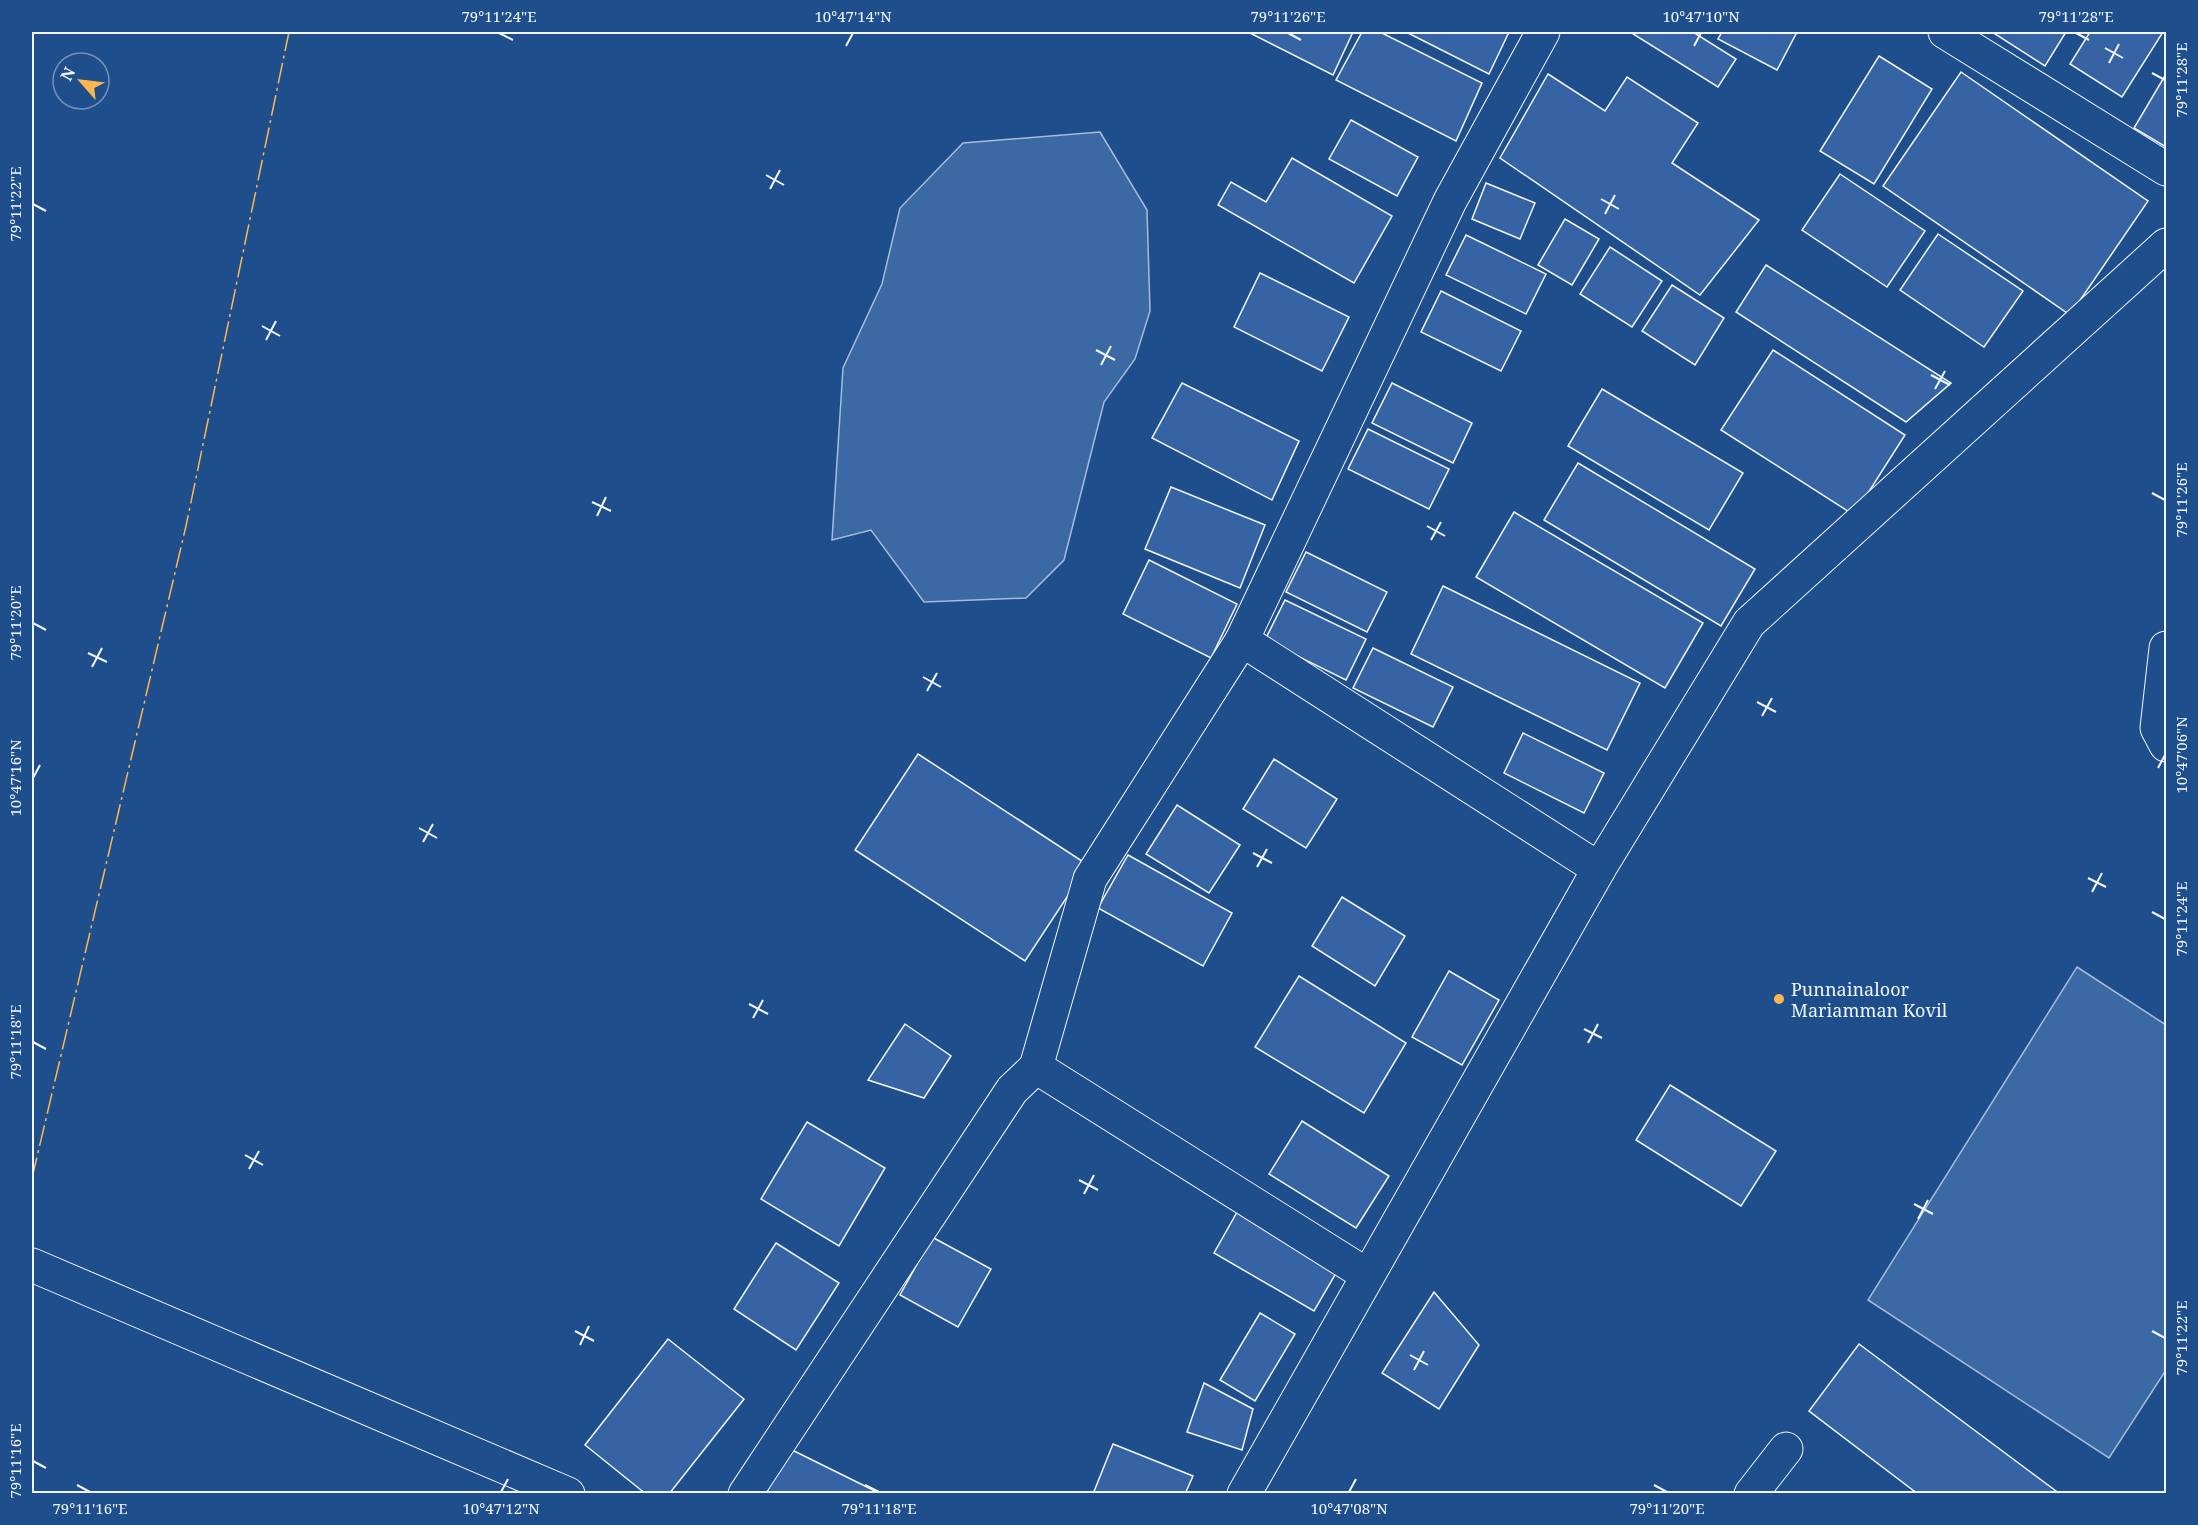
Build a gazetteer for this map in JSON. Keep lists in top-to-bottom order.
{
  "places": ["Punnainaloor Mariamman Kovil"],
  "north": "top left",
  "coordinates": [
    "79°11'24\"E",
    "10°47'14\"N",
    "79°11'26\"E",
    "10°47'10\"N",
    "79°11'28\"E",
    "79°11'22\"E",
    "79°11'20\"E",
    "10°47'06\"N",
    "10°47'16\"N",
    "79°11'18\"E",
    "79°11'16\"E",
    "10°47'12\"N",
    "10°47'08\"N"
  ]
}
